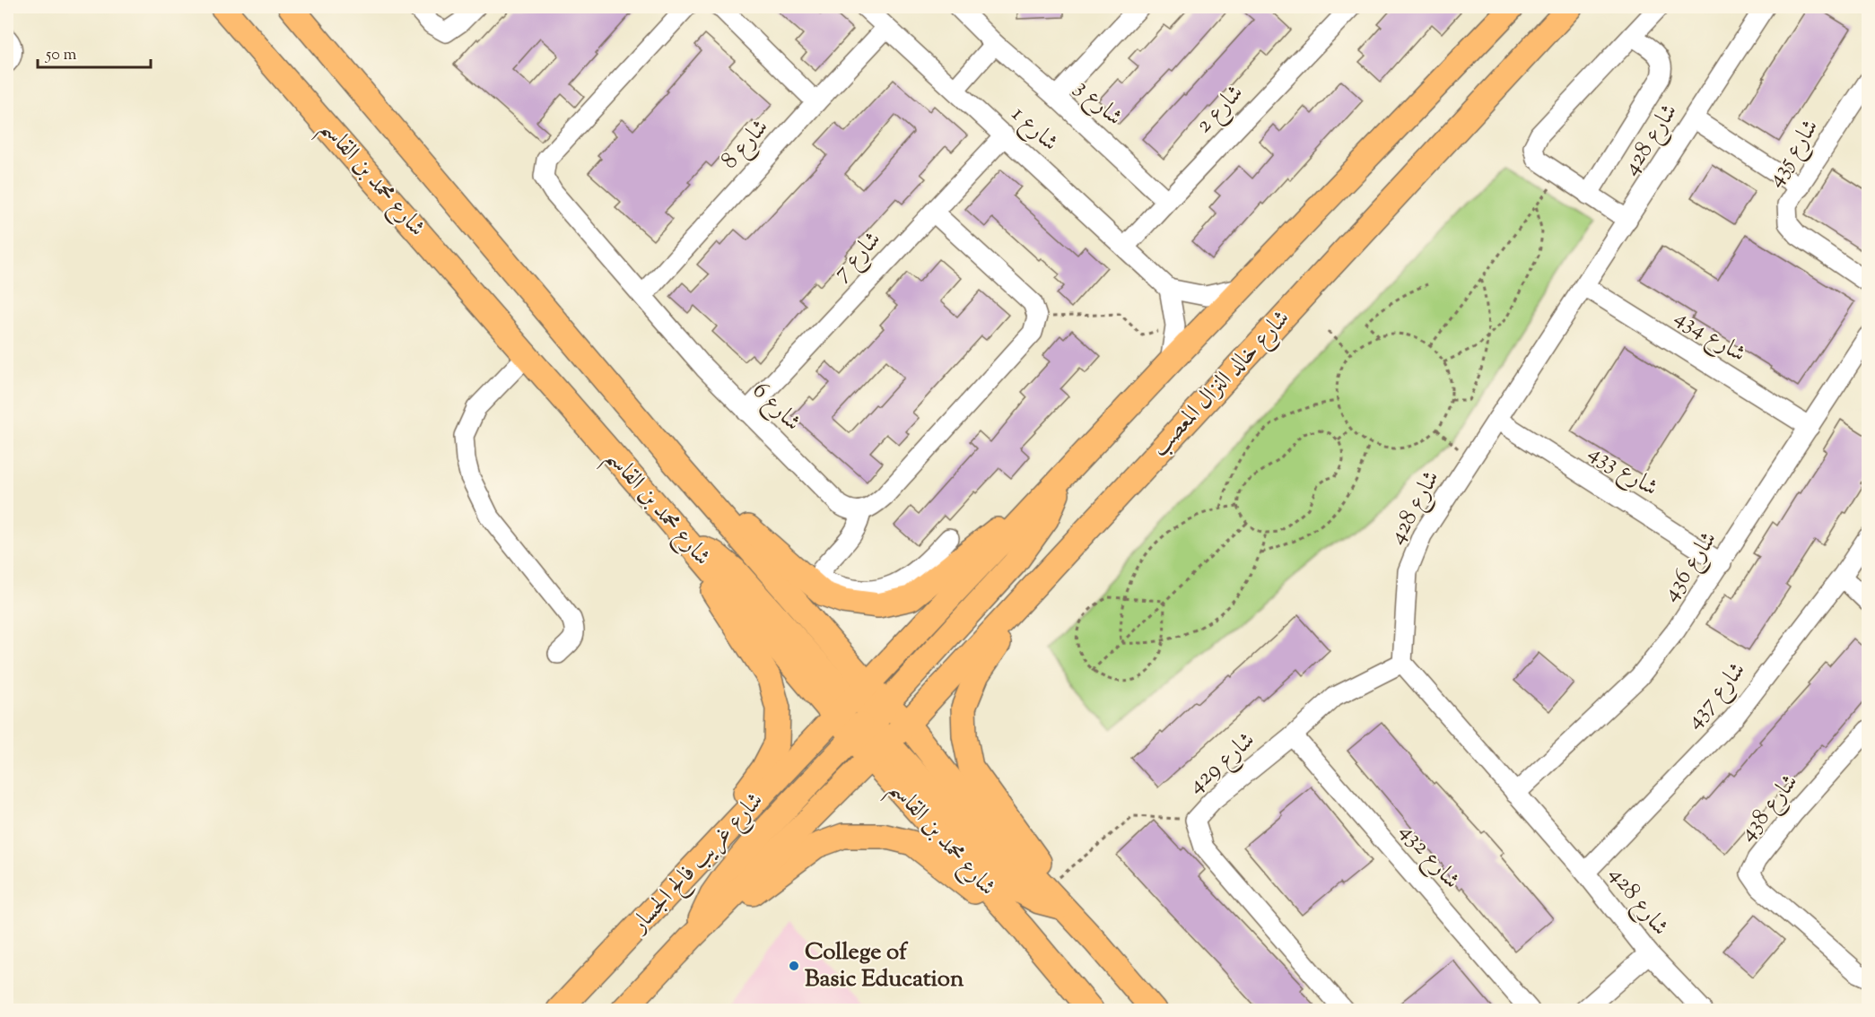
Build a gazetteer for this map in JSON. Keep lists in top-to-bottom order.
{
  "streets": {
    "main road": ["شارع محمد بن القاسم", "شارع خالد النزال المعصب", "شارع غريب فالح الجسار"],
    "street": [
      "شارع 3",
      "شارع 2",
      "شارع 1",
      "شارع 428",
      "شارع 8",
      "شارع 435",
      "شارع 7",
      "شارع 434",
      "شارع 6",
      "شارع 433",
      "شارع 436",
      "شارع 437",
      "شارع 429",
      "شارع 438",
      "شارع 432"
    ]
  },
  "crossings": [
    ["شارع 3", "شارع 2"],
    ["شارع 2", "شارع 1"],
    ["شارع 1", "شارع 8"],
    ["شارع 1", "شارع 7"],
    ["شارع 428", "شارع 434"],
    ["شارع 428", "شارع 433"],
    ["شارع 428", "شارع 436"],
    ["شارع 428", "شارع 437"],
    ["شارع 428", "شارع 429"],
    ["شارع 8", "شارع 6"],
    ["شارع محمد بن القاسم", "شارع خالد النزال المعصب"],
    ["شارع محمد بن القاسم", "شارع غريب فالح الجسار"],
    ["شارع 7", "شارع 6"],
    ["شارع 434", "شارع 436"],
    ["شارع 433", "شارع 436"],
    ["شارع 429", "شارع 432"]
  ],
  "places": ["College of Basic Education"],
  "scale_bar": "50 m"
}
